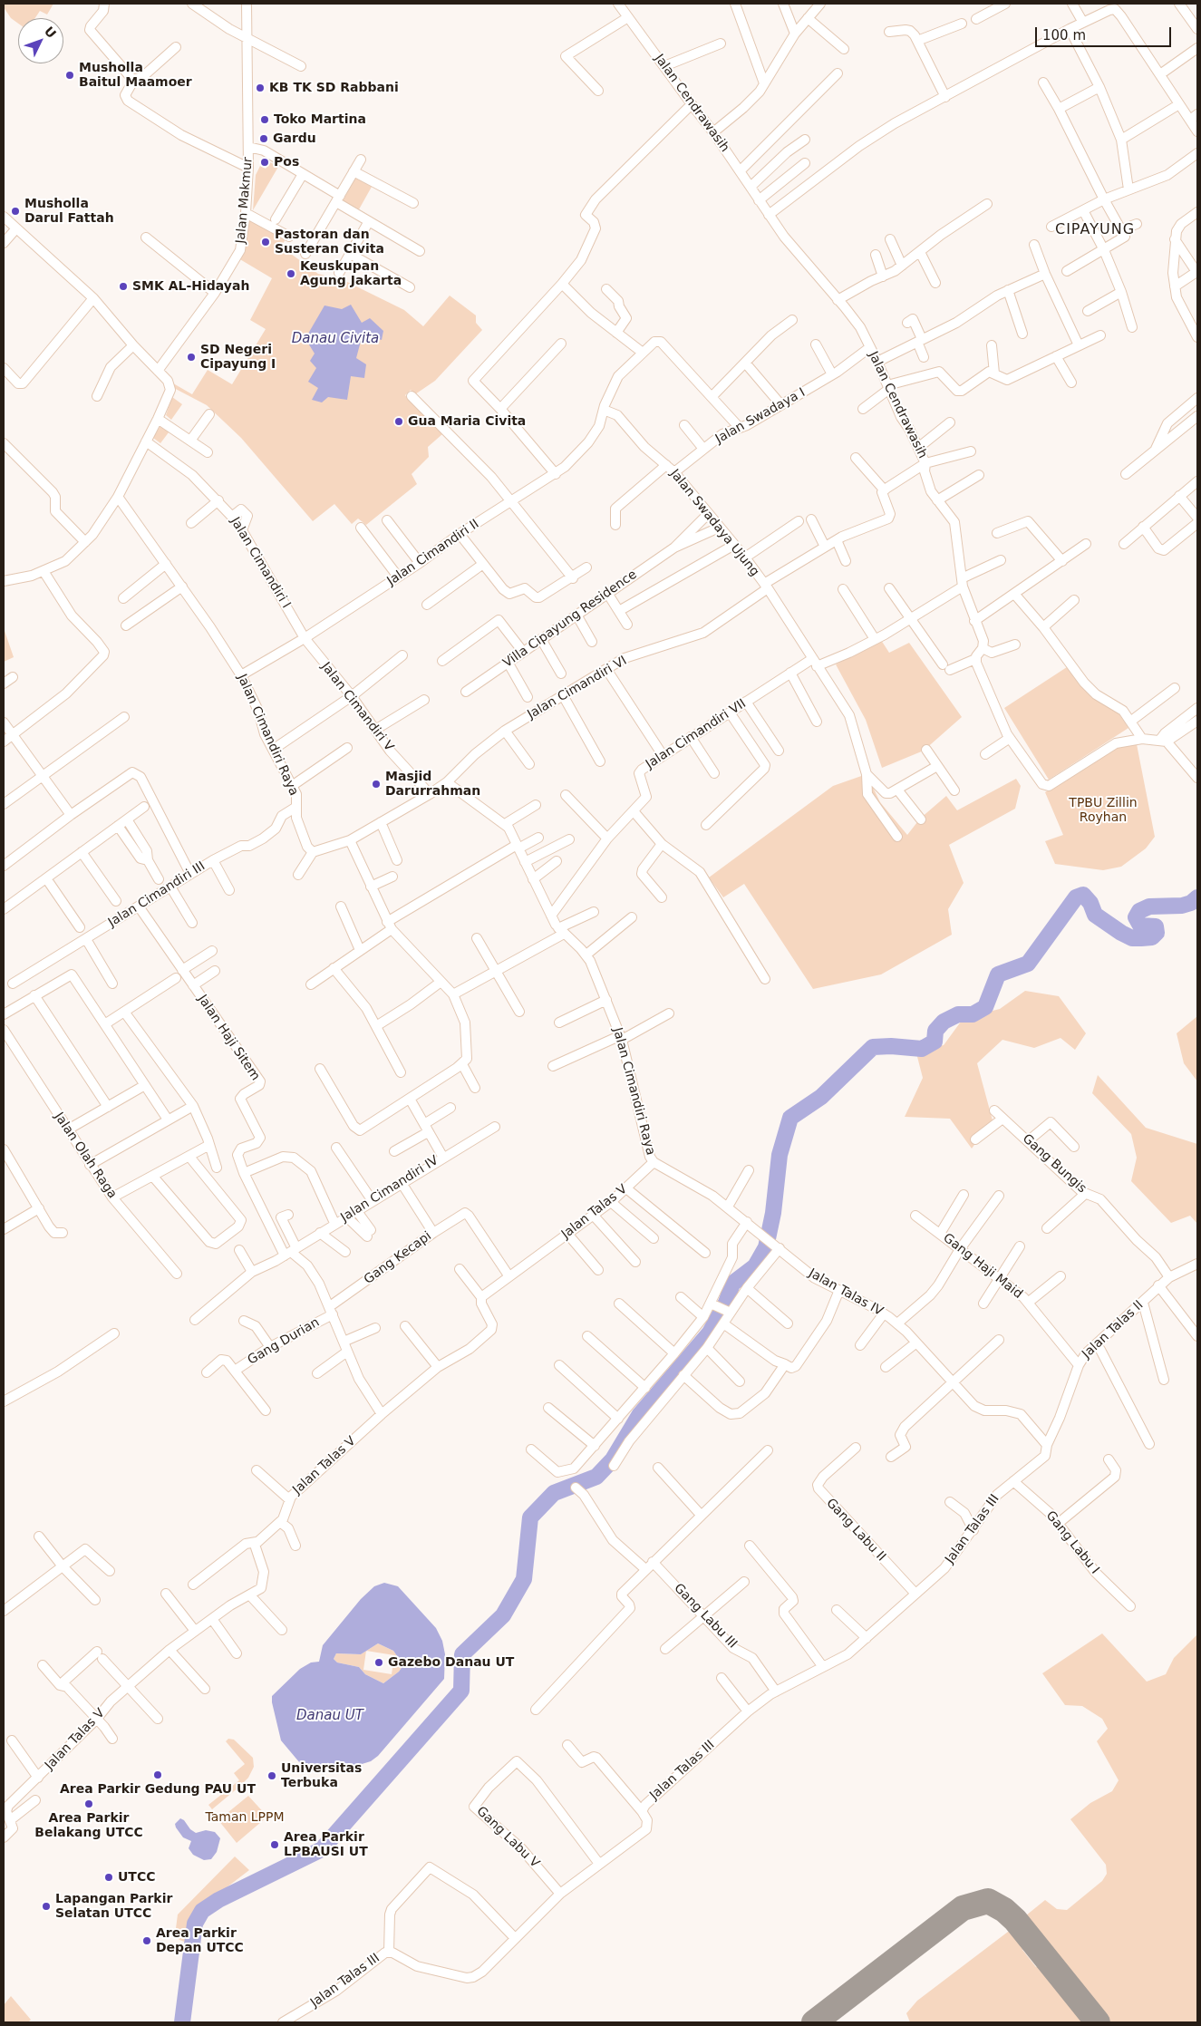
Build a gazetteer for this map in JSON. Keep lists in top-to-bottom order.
{
  "streets": {
    "street": [
      "Jalan Cendrawasih",
      "Jalan Makmur",
      "Jalan Swadaya I",
      "Jalan Swadaya Ujung",
      "Jalan Cimandiri II",
      "Jalan Cimandiri I",
      "Villa Cipayung Residence",
      "Jalan Cimandiri VI",
      "Jalan Cimandiri V",
      "Jalan Cimandiri VII",
      "Jalan Cimandiri Raya",
      "Jalan Cimandiri III",
      "Jalan Haji Sitem",
      "Jalan Olah Raga",
      "Gang Bungis",
      "Jalan Cimandiri IV",
      "Jalan Talas V",
      "Gang Kecapi",
      "Gang Haji Maid",
      "Jalan Talas IV",
      "Jalan Talas II",
      "Gang Durian",
      "Jalan Talas III",
      "Gang Labu II",
      "Gang Labu I",
      "Gang Labu III",
      "Gang Labu V"
    ]
  },
  "crossings": [
    ["Jalan Cendrawasih", "Jalan Swadaya I"],
    ["Jalan Cendrawasih", "Jalan Cimandiri VII"],
    ["Jalan Swadaya I", "Jalan Swadaya Ujung"],
    ["Jalan Swadaya Ujung", "Jalan Cimandiri II"],
    ["Jalan Swadaya Ujung", "Villa Cipayung Residence"],
    ["Jalan Swadaya Ujung", "Jalan Cimandiri VI"],
    ["Jalan Swadaya Ujung", "Jalan Cimandiri VII"],
    ["Jalan Cimandiri II", "Jalan Cimandiri I"],
    ["Jalan Cimandiri II", "Jalan Cimandiri V"],
    ["Jalan Cimandiri II", "Jalan Cimandiri Raya"],
    ["Jalan Cimandiri I", "Jalan Cimandiri V"],
    ["Jalan Cimandiri VI", "Jalan Cimandiri Raya"],
    ["Jalan Cimandiri VII", "Jalan Cimandiri Raya"],
    ["Jalan Cimandiri Raya", "Jalan Cimandiri III"],
    ["Jalan Cimandiri Raya", "Jalan Talas V"],
    ["Jalan Cimandiri Raya", "Jalan Talas IV"],
    ["Jalan Cimandiri III", "Jalan Haji Sitem"],
    ["Jalan Haji Sitem", "Jalan Cimandiri IV"],
    ["Jalan Haji Sitem", "Jalan Talas V"],
    ["Jalan Haji Sitem", "Gang Kecapi"],
    ["Jalan Haji Sitem", "Gang Durian"],
    ["Gang Bungis", "Jalan Talas II"],
    ["Jalan Talas V", "Gang Kecapi"],
    ["Jalan Talas V", "Jalan Talas IV"],
    ["Gang Kecapi", "Gang Durian"],
    ["Gang Haji Maid", "Jalan Talas II"],
    ["Jalan Talas IV", "Jalan Talas II"],
    ["Jalan Talas IV", "Jalan Talas III"],
    ["Jalan Talas II", "Jalan Talas III"],
    ["Jalan Talas III", "Gang Labu II"],
    ["Jalan Talas III", "Gang Labu I"],
    ["Jalan Talas III", "Gang Labu III"],
    ["Jalan Talas III", "Gang Labu V"]
  ],
  "districts": ["CIPAYUNG"],
  "water": ["Danau Civita", "Danau UT"],
  "parks": ["TPBU Zillin Royhan", "Taman LPPM"],
  "places": [
    "Musholla Baitul Maamoer",
    "KB TK SD Rabbani",
    "Toko Martina",
    "Gardu",
    "Pos",
    "Musholla Darul Fattah",
    "Pastoran dan Susteran Civita",
    "Keuskupan Agung Jakarta",
    "SMK AL-Hidayah",
    "SD Negeri Cipayung I",
    "Gua Maria Civita",
    "Masjid Darurrahman",
    "Gazebo Danau UT",
    "Area Parkir Gedung PAU UT",
    "Universitas Terbuka",
    "Area Parkir Belakang UTCC",
    "Area Parkir LPBAUSI UT",
    "UTCC",
    "Lapangan Parkir Selatan UTCC",
    "Area Parkir Depan UTCC"
  ],
  "scale_bar": "100 m",
  "north": "top right"
}
